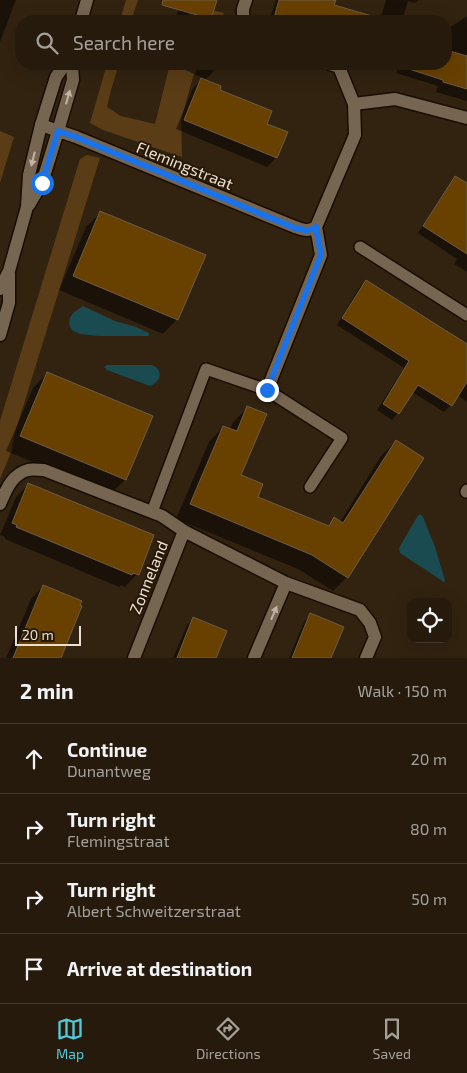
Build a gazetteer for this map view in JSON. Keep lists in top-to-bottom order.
{
  "streets": {
    "street": ["Flemingstraat", "Zonneland"]
  },
  "scale_bar": "20 m",
  "page": {
    "search": "Search here",
    "scale": "20 m",
    "heading": ["2 min", "Walk · 150 m"],
    "list": [
      ["Continue", "Dunantweg", "20 m"],
      ["Turn right", "Flemingstraat", "80 m"],
      ["Turn right", "Albert Schweitzerstraat", "50 m"],
      "Arrive at destination"
    ],
    "nav": ["Map", "Directions", "Saved"]
  }
}
